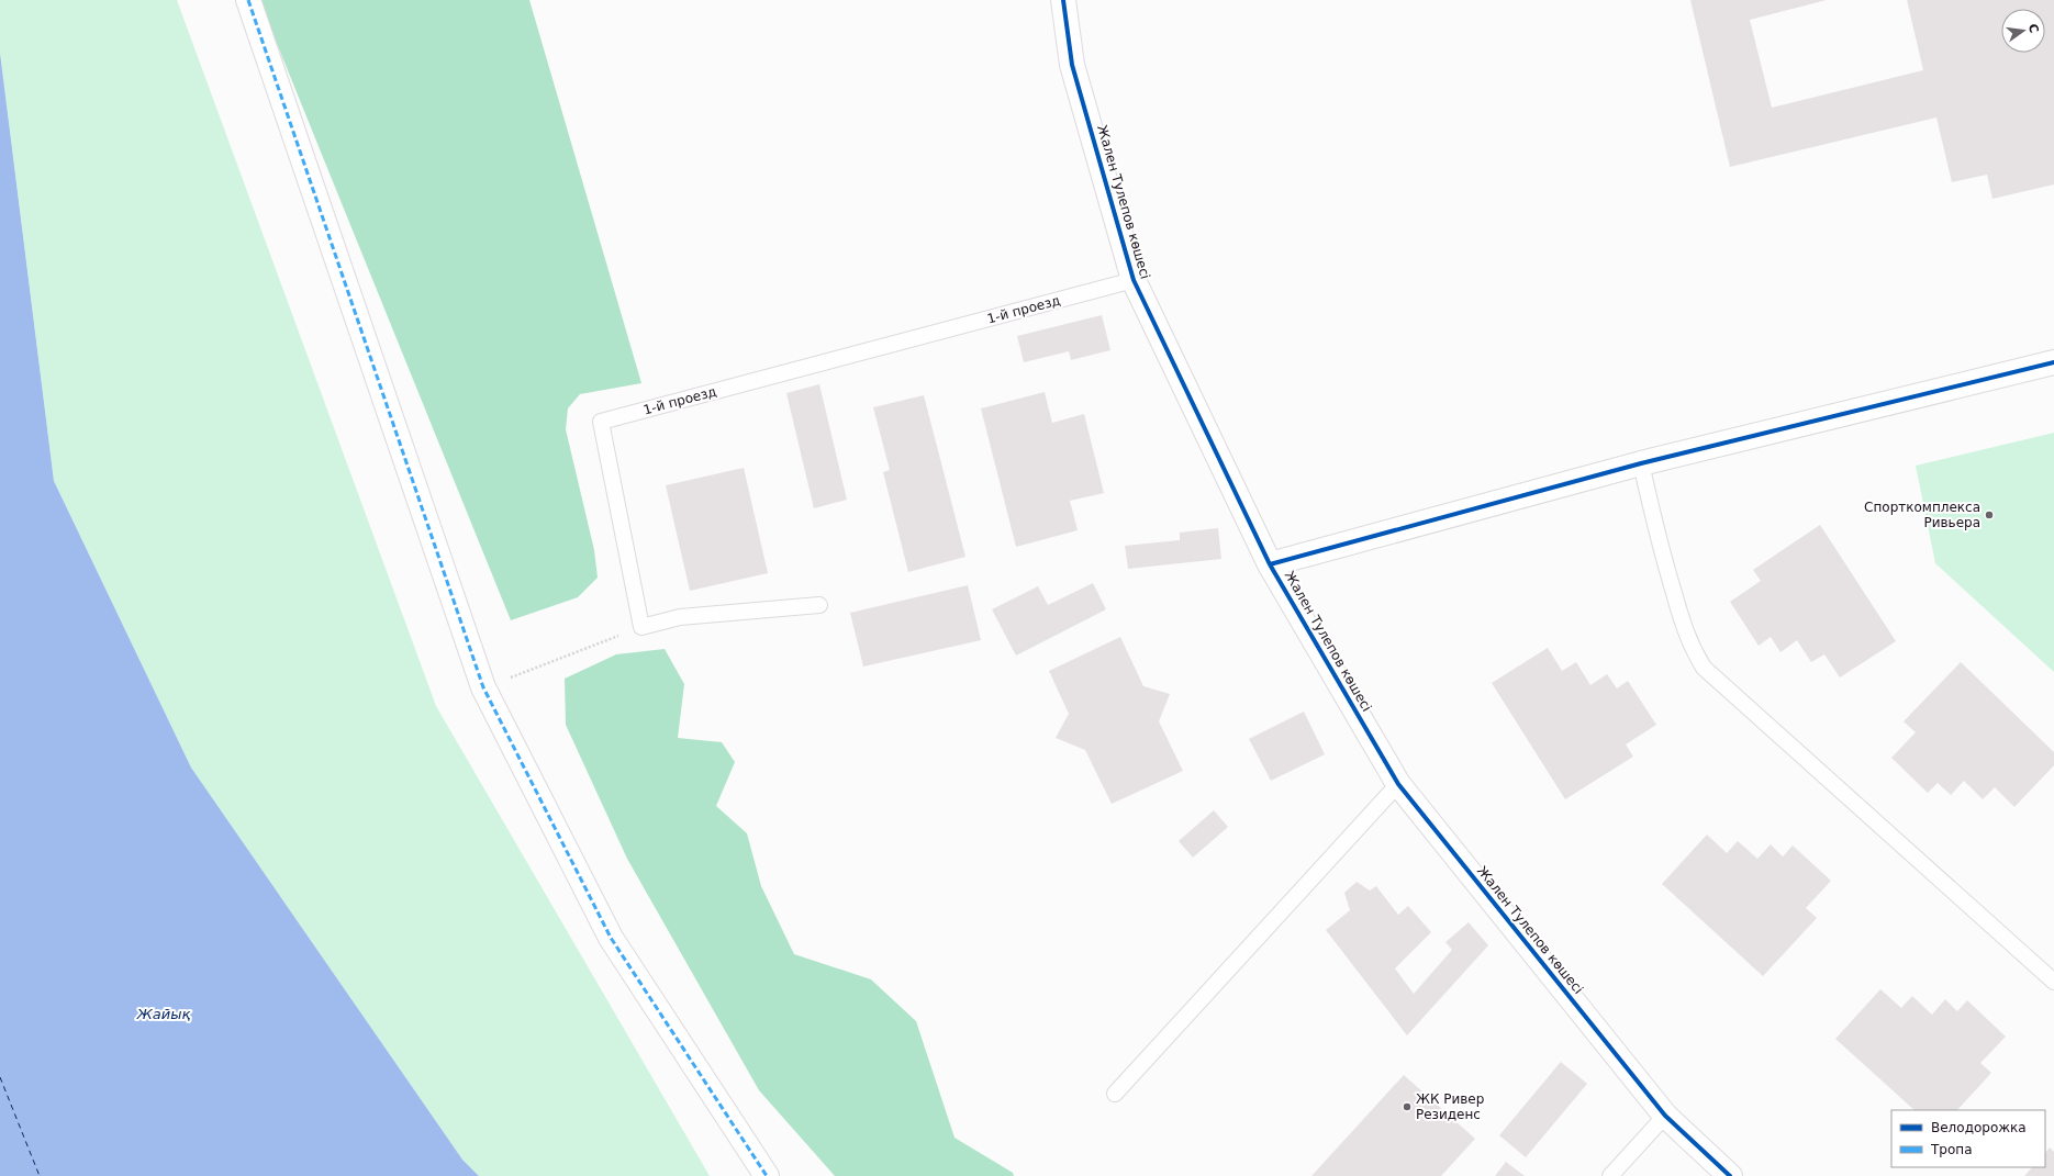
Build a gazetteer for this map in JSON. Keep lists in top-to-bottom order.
{
  "streets": {
    "street": ["Жален Тулепов көшесі"],
    "lane": ["1-й проезд"]
  },
  "crossings": [
    ["Жален Тулепов көшесі", "1-й проезд"]
  ],
  "water": ["Жайық"],
  "places": ["Спорткомплекса Ривьера", "ЖК Ривер Резиденс"],
  "legend": ["Велодорожка", "Тропа"],
  "north": "right"
}
